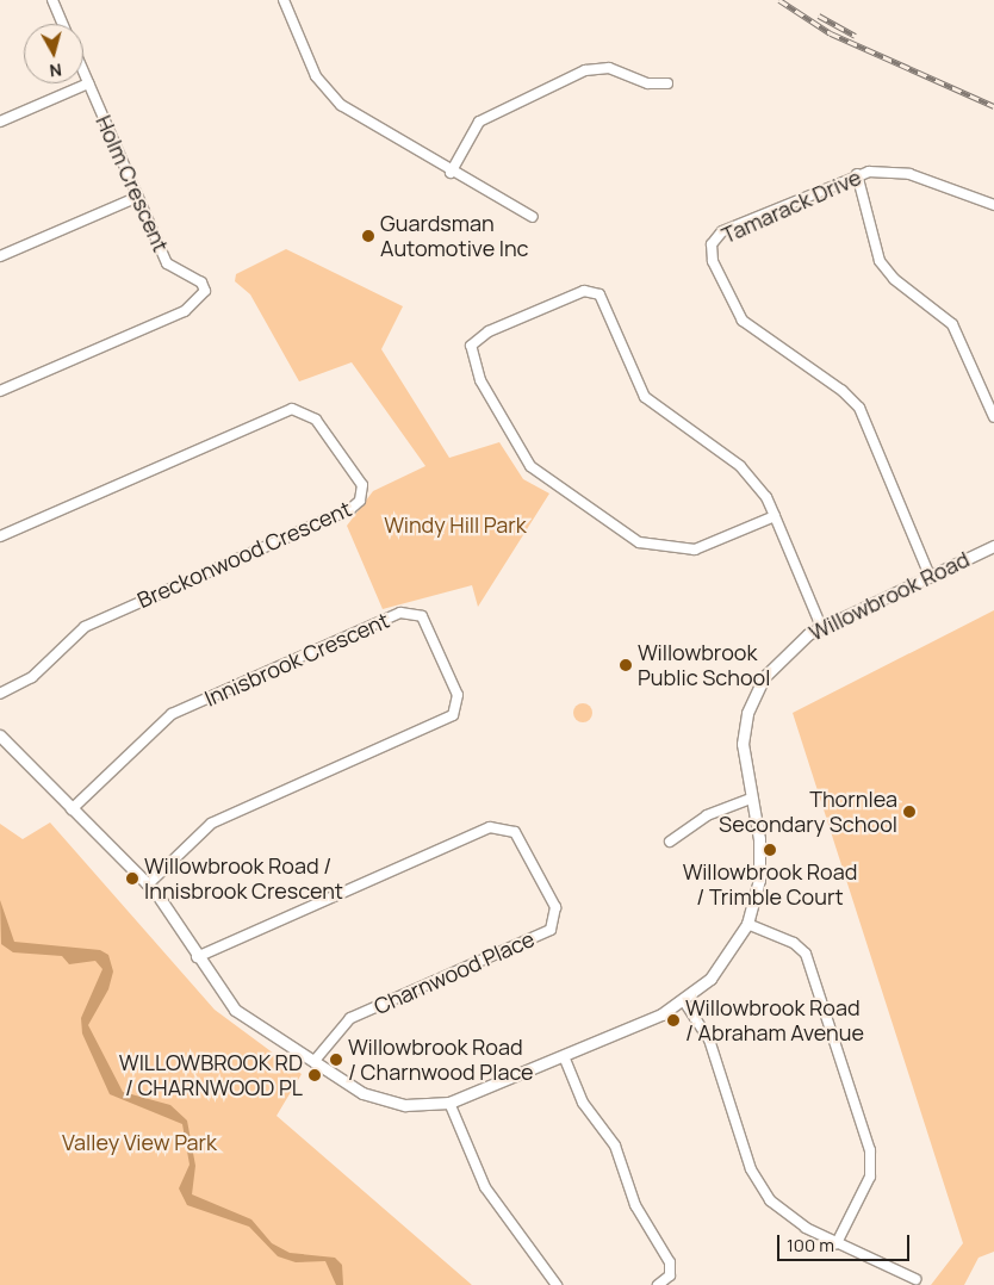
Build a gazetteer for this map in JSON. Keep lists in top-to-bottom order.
{
  "streets": {
    "street": [
      "Holm Crescent",
      "Tamarack Drive",
      "Breckonwood Crescent",
      "Willowbrook Road",
      "Innisbrook Crescent",
      "Charnwood Place"
    ]
  },
  "crossings": [
    ["Tamarack Drive", "Willowbrook Road"],
    ["Willowbrook Road", "Innisbrook Crescent"],
    ["Willowbrook Road", "Charnwood Place"]
  ],
  "parks": ["Windy Hill Park", "Valley View Park"],
  "places": [
    "Guardsman Automotive Inc",
    "Willowbrook Public School",
    "Thornlea Secondary School",
    "Willowbrook Road / Trimble Court",
    "Willowbrook Road / Innisbrook Crescent",
    "Willowbrook Road / Abraham Avenue",
    "Willowbrook Road / Charnwood Place",
    "WILLOWBROOK RD / CHARNWOOD PL"
  ],
  "scale_bar": "100 m",
  "north": "bottom"
}
